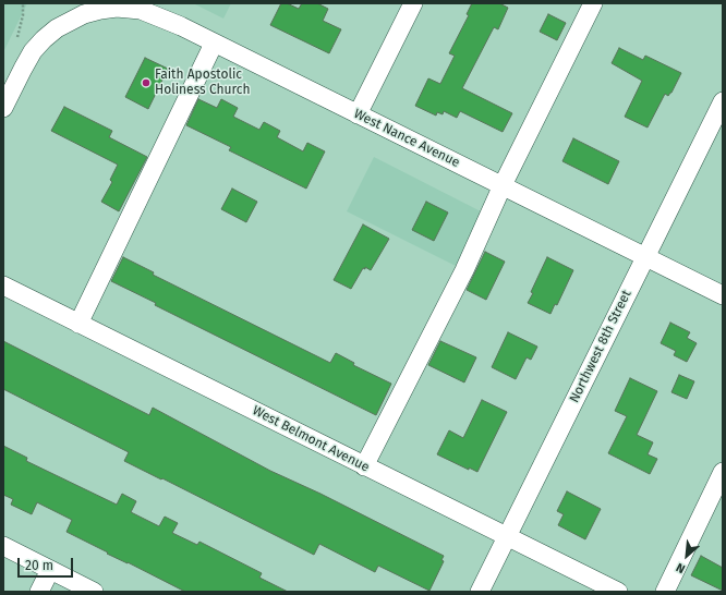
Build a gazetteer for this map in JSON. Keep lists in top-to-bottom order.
{
  "streets": {
    "street": ["West Nance Avenue", "Northwest 8th Street", "West Belmont Avenue"]
  },
  "crossings": [
    ["West Nance Avenue", "Northwest 8th Street"],
    ["Northwest 8th Street", "West Belmont Avenue"]
  ],
  "places": ["Faith Apostolic Holiness Church"],
  "scale_bar": "20 m",
  "north": "bottom left"
}
